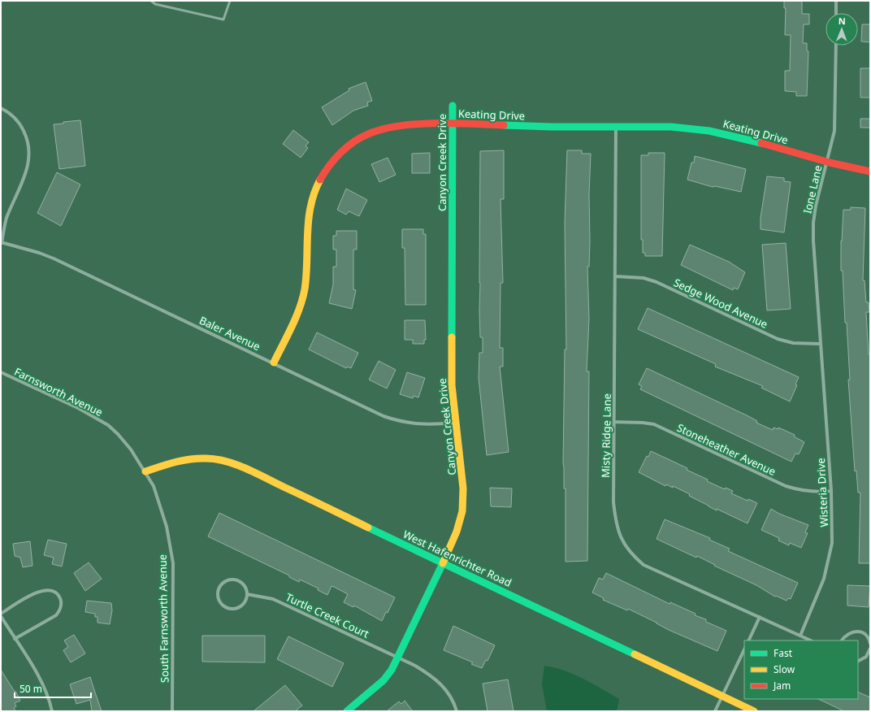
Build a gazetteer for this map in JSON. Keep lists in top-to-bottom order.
{
  "streets": {
    "street": [
      "Keating Drive",
      "Canyon Creek Drive",
      "Ione Lane",
      "Sedge Wood Avenue",
      "Baler Avenue",
      "Farnsworth Avenue",
      "Misty Ridge Lane",
      "Stoneheather Avenue",
      "Wisteria Drive",
      "West Hafenrichter Road",
      "Turtle Creek Court",
      "South Farnsworth Avenue"
    ]
  },
  "crossings": [
    ["Keating Drive", "Canyon Creek Drive"],
    ["Keating Drive", "Ione Lane"],
    ["Keating Drive", "Baler Avenue"],
    ["Keating Drive", "Misty Ridge Lane"],
    ["Canyon Creek Drive", "Baler Avenue"],
    ["Canyon Creek Drive", "West Hafenrichter Road"],
    ["Canyon Creek Drive", "Turtle Creek Court"],
    ["Ione Lane", "Sedge Wood Avenue"],
    ["Ione Lane", "Wisteria Drive"],
    ["Sedge Wood Avenue", "Misty Ridge Lane"],
    ["Sedge Wood Avenue", "Wisteria Drive"],
    ["Farnsworth Avenue", "West Hafenrichter Road"],
    ["Farnsworth Avenue", "South Farnsworth Avenue"],
    ["Misty Ridge Lane", "Stoneheather Avenue"],
    ["Misty Ridge Lane", "Wisteria Drive"],
    ["Stoneheather Avenue", "Wisteria Drive"],
    ["West Hafenrichter Road", "South Farnsworth Avenue"]
  ],
  "legend": ["Fast", "Slow", "Jam"],
  "scale_bar": "50 m",
  "north": "top"
}
